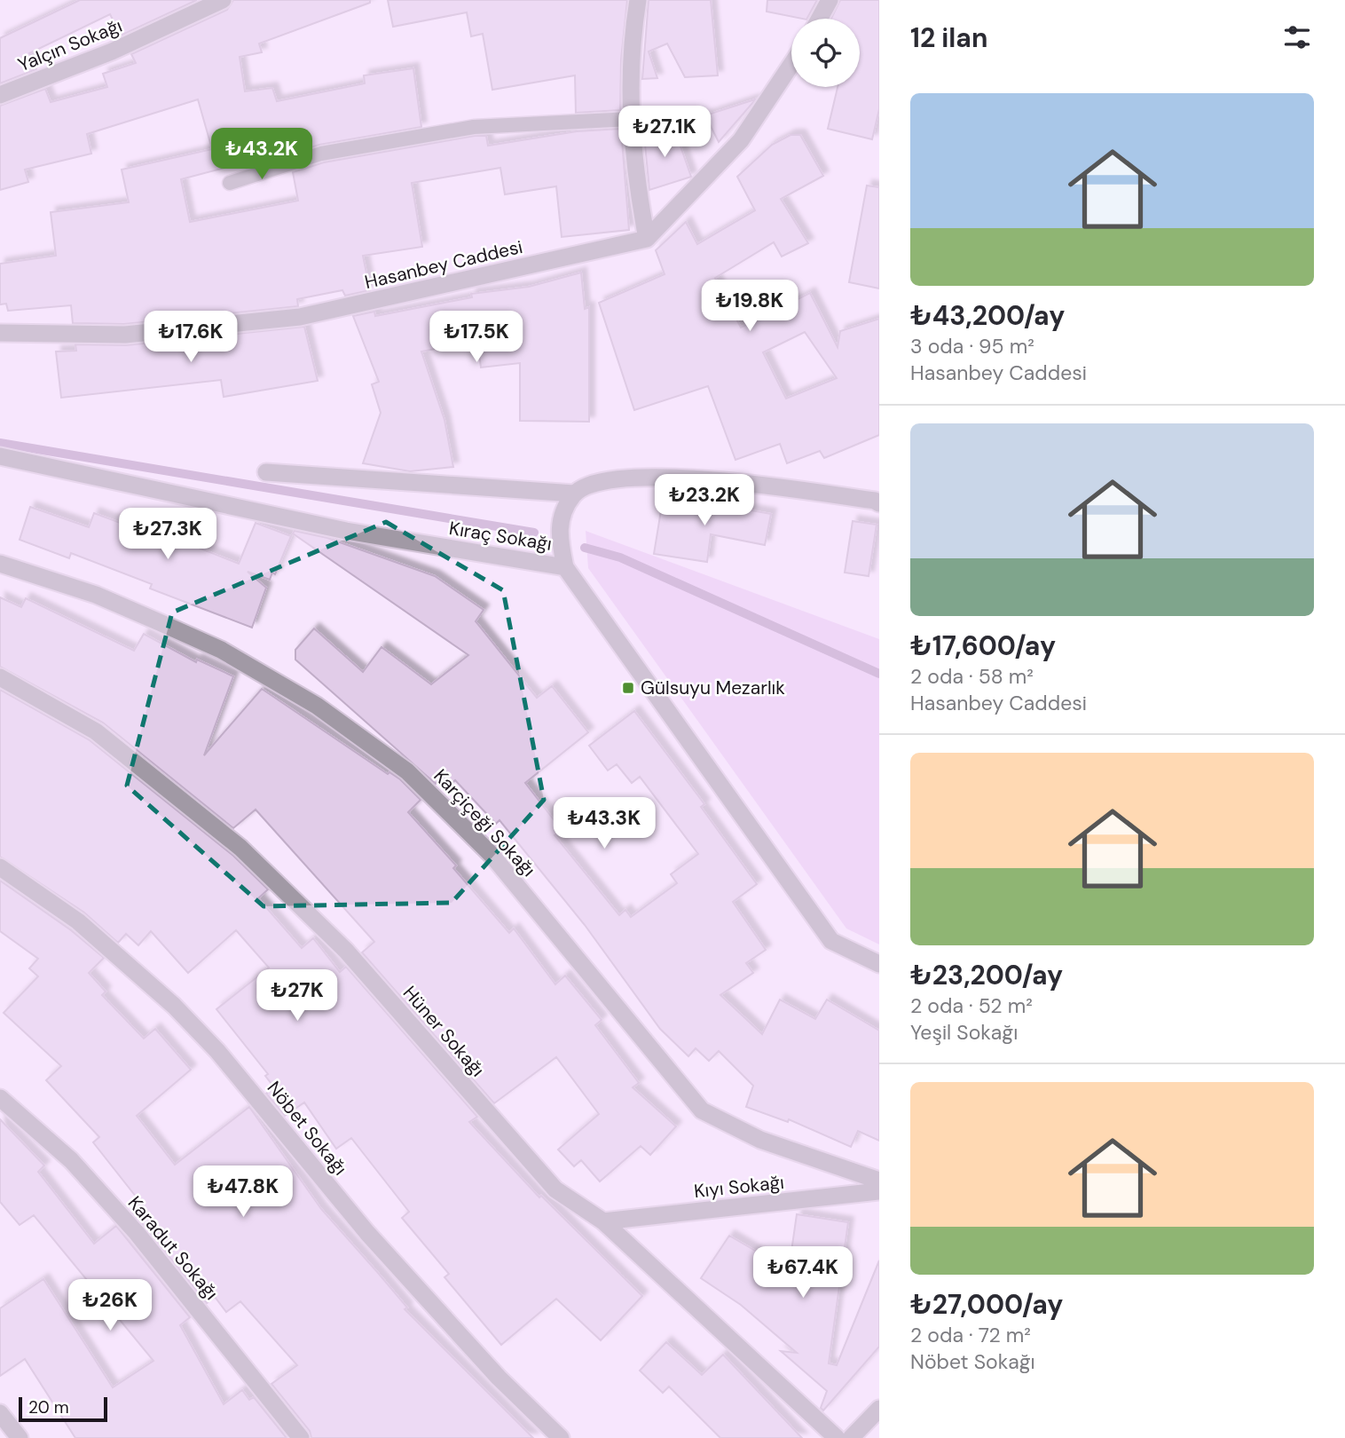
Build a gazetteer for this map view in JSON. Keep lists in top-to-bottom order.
{
  "streets": {
    "street": [
      "Yalçın Sokağı",
      "Hasanbey Caddesi",
      "Kıraç Sokağı",
      "Karçiçeği Sokağı",
      "Hüner Sokağı",
      "Nöbet Sokağı",
      "Kıyı Sokağı",
      "Karadut Sokağı"
    ]
  },
  "crossings": [
    ["Hüner Sokağı", "Kıyı Sokağı"]
  ],
  "places": {
    "transit": ["Gülsuyu Mezarlık"]
  },
  "scale_bar": "20 m",
  "page": {
    "heading": "12 ilan",
    "list": [
      {
        "name": "₺43,200/ay",
        "note": "3 oda · 95 m² · Hasanbey Caddesi"
      },
      {
        "name": "₺17,600/ay",
        "note": "2 oda · 58 m² · Hasanbey Caddesi"
      },
      {
        "name": "₺23,200/ay",
        "note": "2 oda · 52 m² · Yeşil Sokağı"
      },
      {
        "name": "₺27,000/ay",
        "note": "2 oda · 72 m² · Nöbet Sokağı"
      }
    ],
    "price": [
      "₺27.1K",
      "₺43.2K",
      "₺19.8K",
      "₺17.6K",
      "₺17.5K",
      "₺23.2K",
      "₺27.3K",
      "₺43.3K",
      "₺27K",
      "₺47.8K",
      "₺67.4K",
      "₺26K"
    ],
    "scale": "20 m"
  }
}
